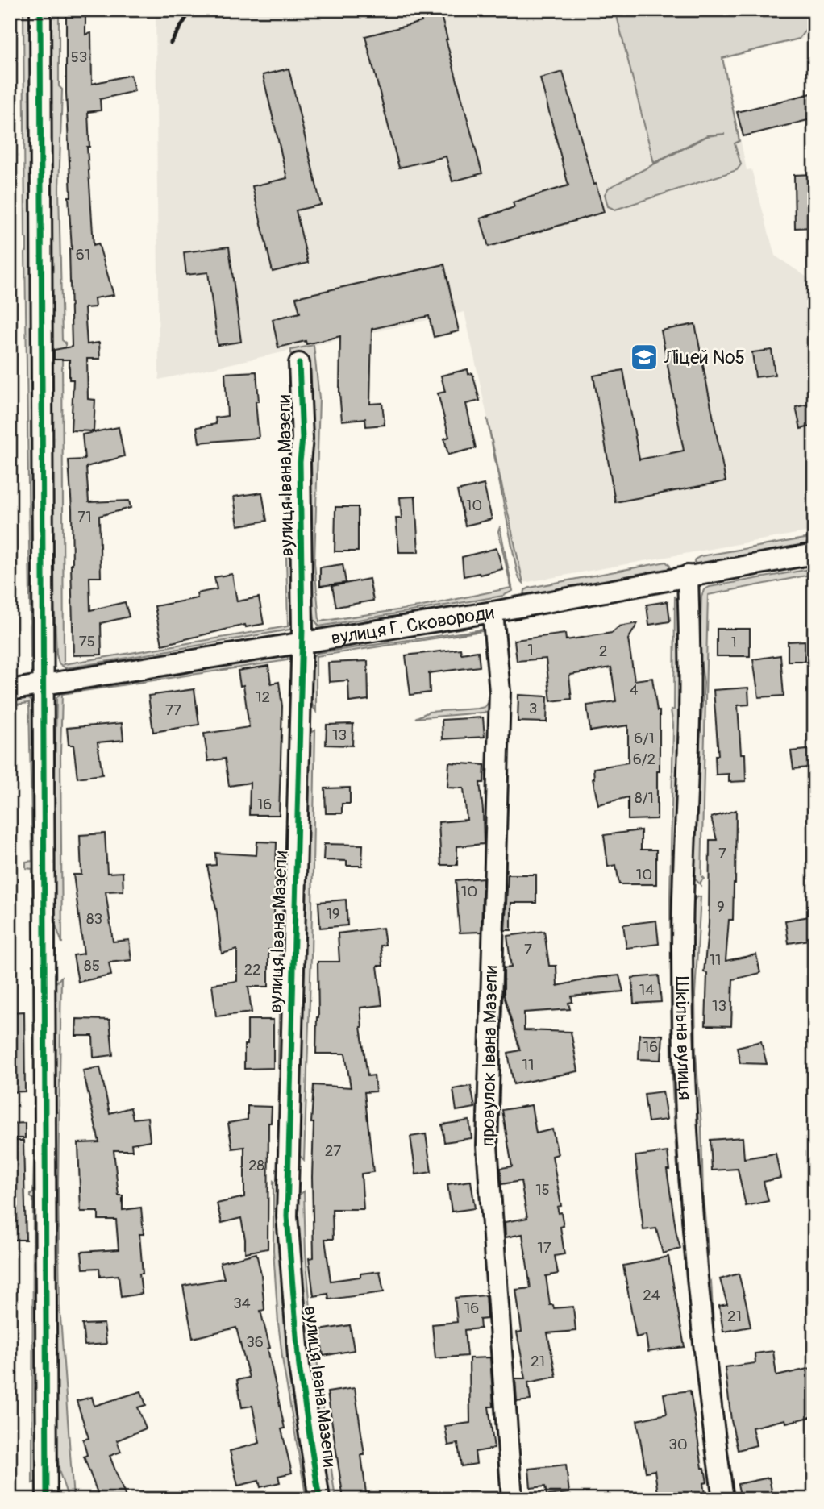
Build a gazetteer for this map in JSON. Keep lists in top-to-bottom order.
{
  "streets": {
    "street": [
      "вулиця Івана Мазепи",
      "вулиця Г. Сковороди",
      "Шкільна вулиця",
      "провулок Івана Мазепи"
    ]
  },
  "crossings": [
    ["вулиця Івана Мазепи", "вулиця Г. Сковороди"],
    ["вулиця Г. Сковороди", "Шкільна вулиця"],
    ["вулиця Г. Сковороди", "провулок Івана Мазепи"]
  ],
  "places": {
    "school or university": ["Ліцей №5"]
  },
  "house_numbers": [
    "53",
    "61",
    "10",
    "71",
    "75",
    "1",
    "1",
    "2",
    "4",
    "12",
    "3",
    "77",
    "13",
    "6/1",
    "6/2",
    "8/1",
    "16",
    "7",
    "10",
    "10",
    "9",
    "19",
    "83",
    "7",
    "11",
    "85",
    "22",
    "14",
    "13",
    "16",
    "11",
    "27",
    "28",
    "15",
    "17",
    "24",
    "34",
    "16",
    "21",
    "36",
    "21",
    "30"
  ]
}
